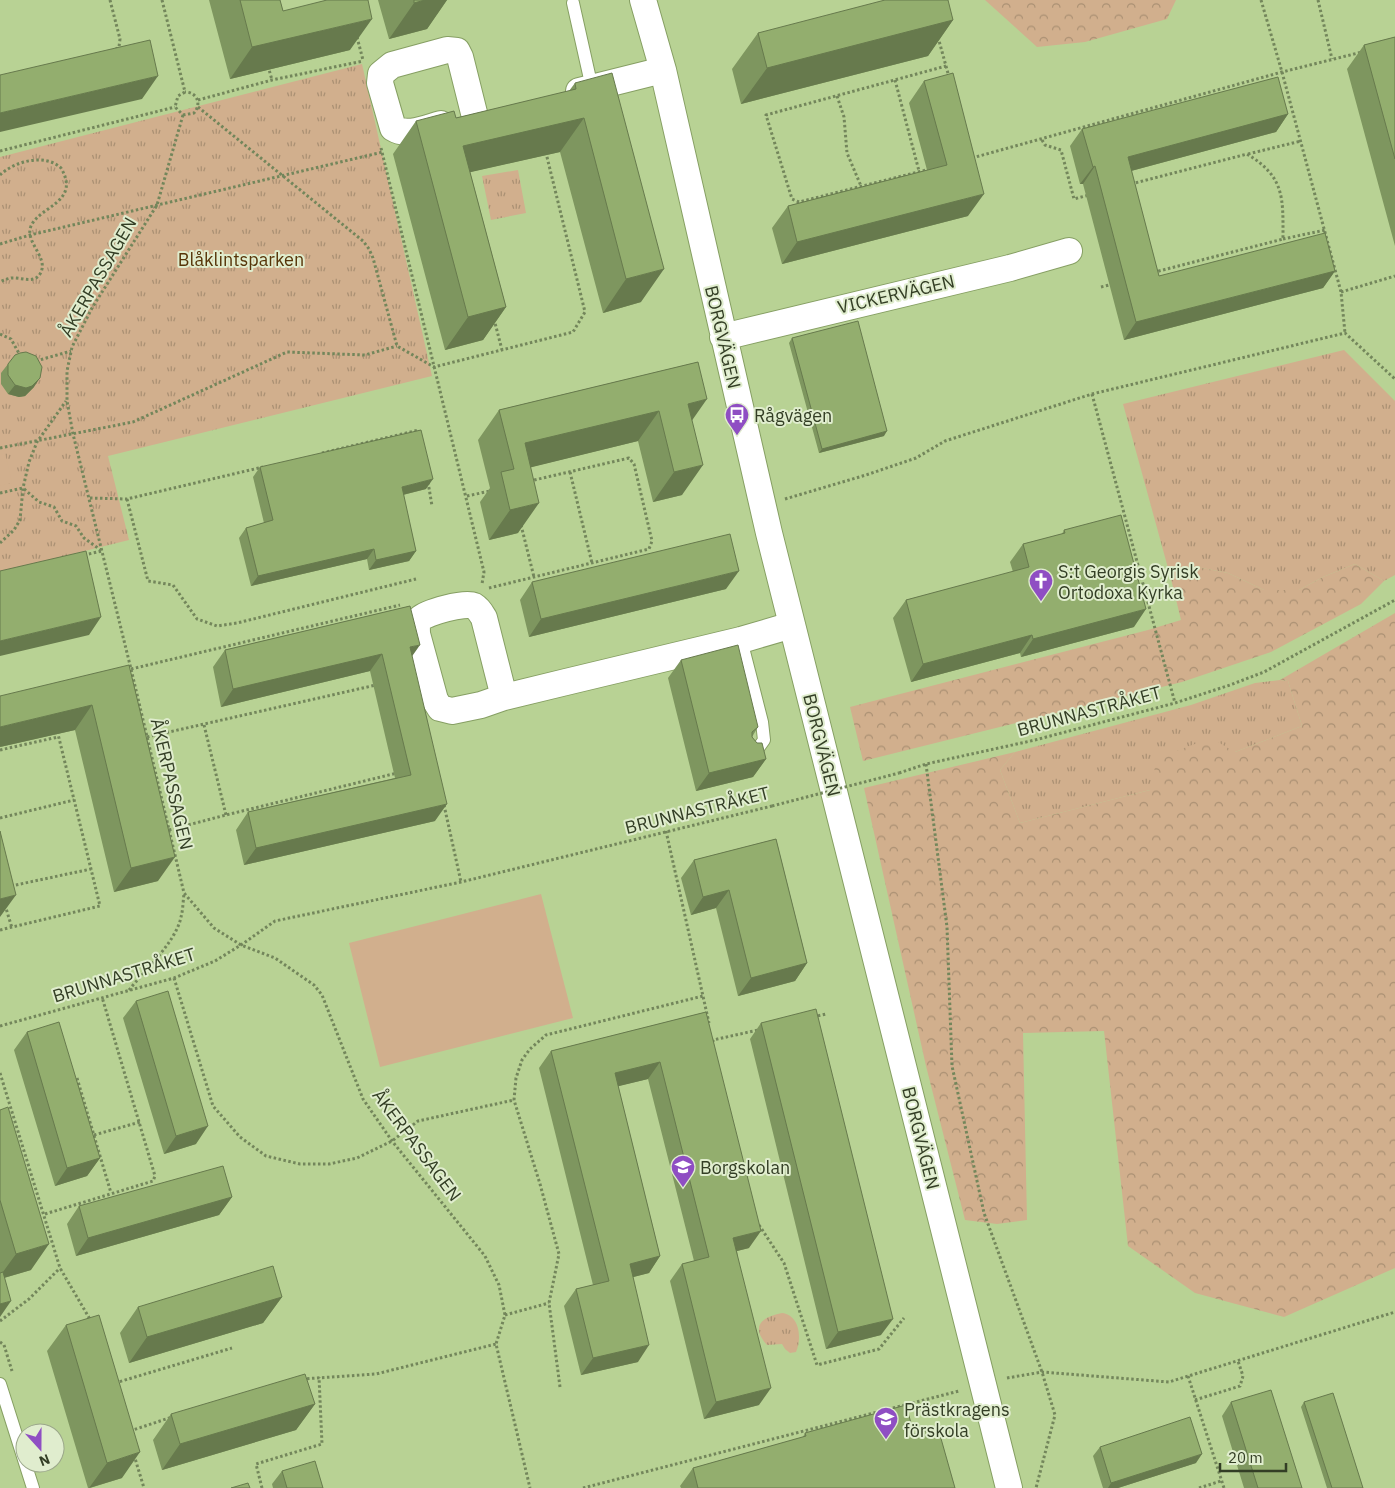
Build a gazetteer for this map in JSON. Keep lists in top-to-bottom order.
{
  "streets": {
    "street": ["VICKERVÄGEN", "BORGVÄGEN"],
    "path": ["ÅKERPASSAGEN", "BRUNNASTRÅKET"]
  },
  "crossings": [
    ["ÅKERPASSAGEN", "BRUNNASTRÅKET"],
    ["VICKERVÄGEN", "BORGVÄGEN"]
  ],
  "parks": ["Blåklintsparken"],
  "places": {
    "bus stop": ["Rågvägen"],
    "church": ["S:t Georgis Syrisk Ortodoxa Kyrka"],
    "school or university": ["Borgskolan", "Prästkragens förskola"]
  },
  "scale_bar": "20 m",
  "north": "bottom"
}
